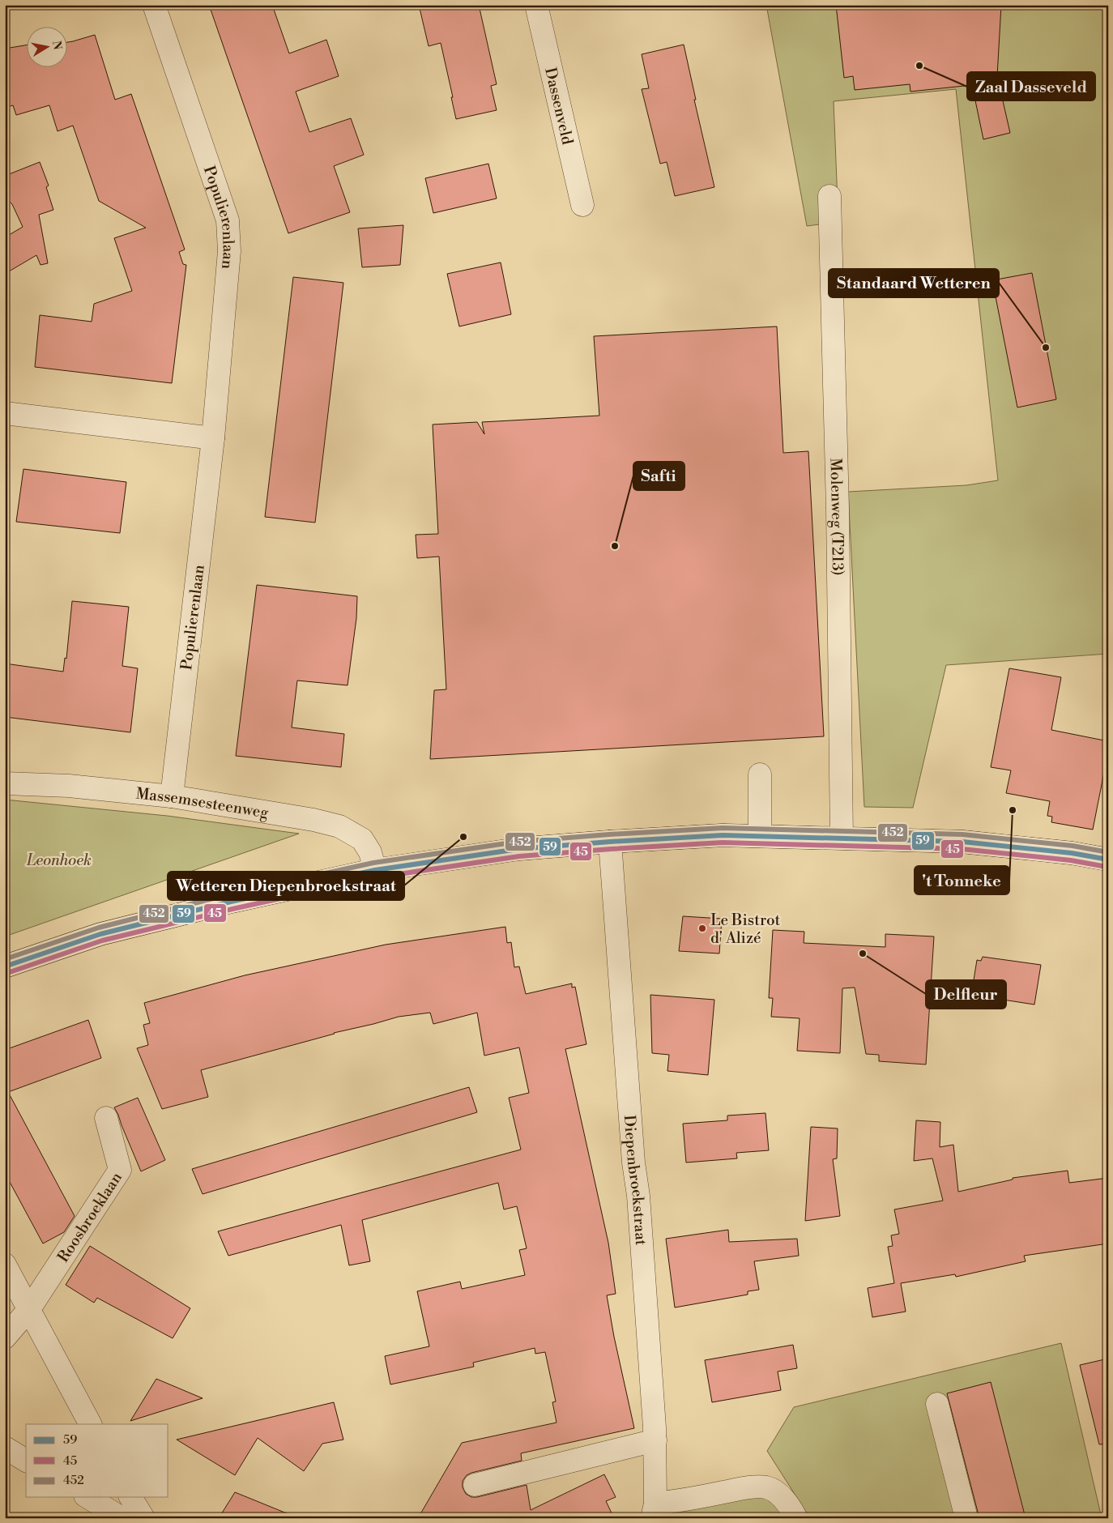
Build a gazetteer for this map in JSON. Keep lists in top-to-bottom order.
{
  "streets": {
    "street": [
      "Dassenveld",
      "Populierenlaan",
      "Molenweg (T213)",
      "Massemsesteenweg",
      "Diepenbroekstraat",
      "Roosbroeklaan"
    ]
  },
  "crossings": [
    ["Populierenlaan", "Massemsesteenweg"]
  ],
  "parks": ["Leonhoek"],
  "places": [
    "Zaal Dasseveld",
    "Standaard Wetteren",
    "Safti",
    "'t Tonneke",
    "Wetteren Diepenbroekstraat",
    "Le Bistrot d' Alizé",
    "Delfleur"
  ],
  "lines": ["transit line 452", "transit line 59", "transit line 45"],
  "legend": ["59", "45", "452"],
  "north": "right"
}
